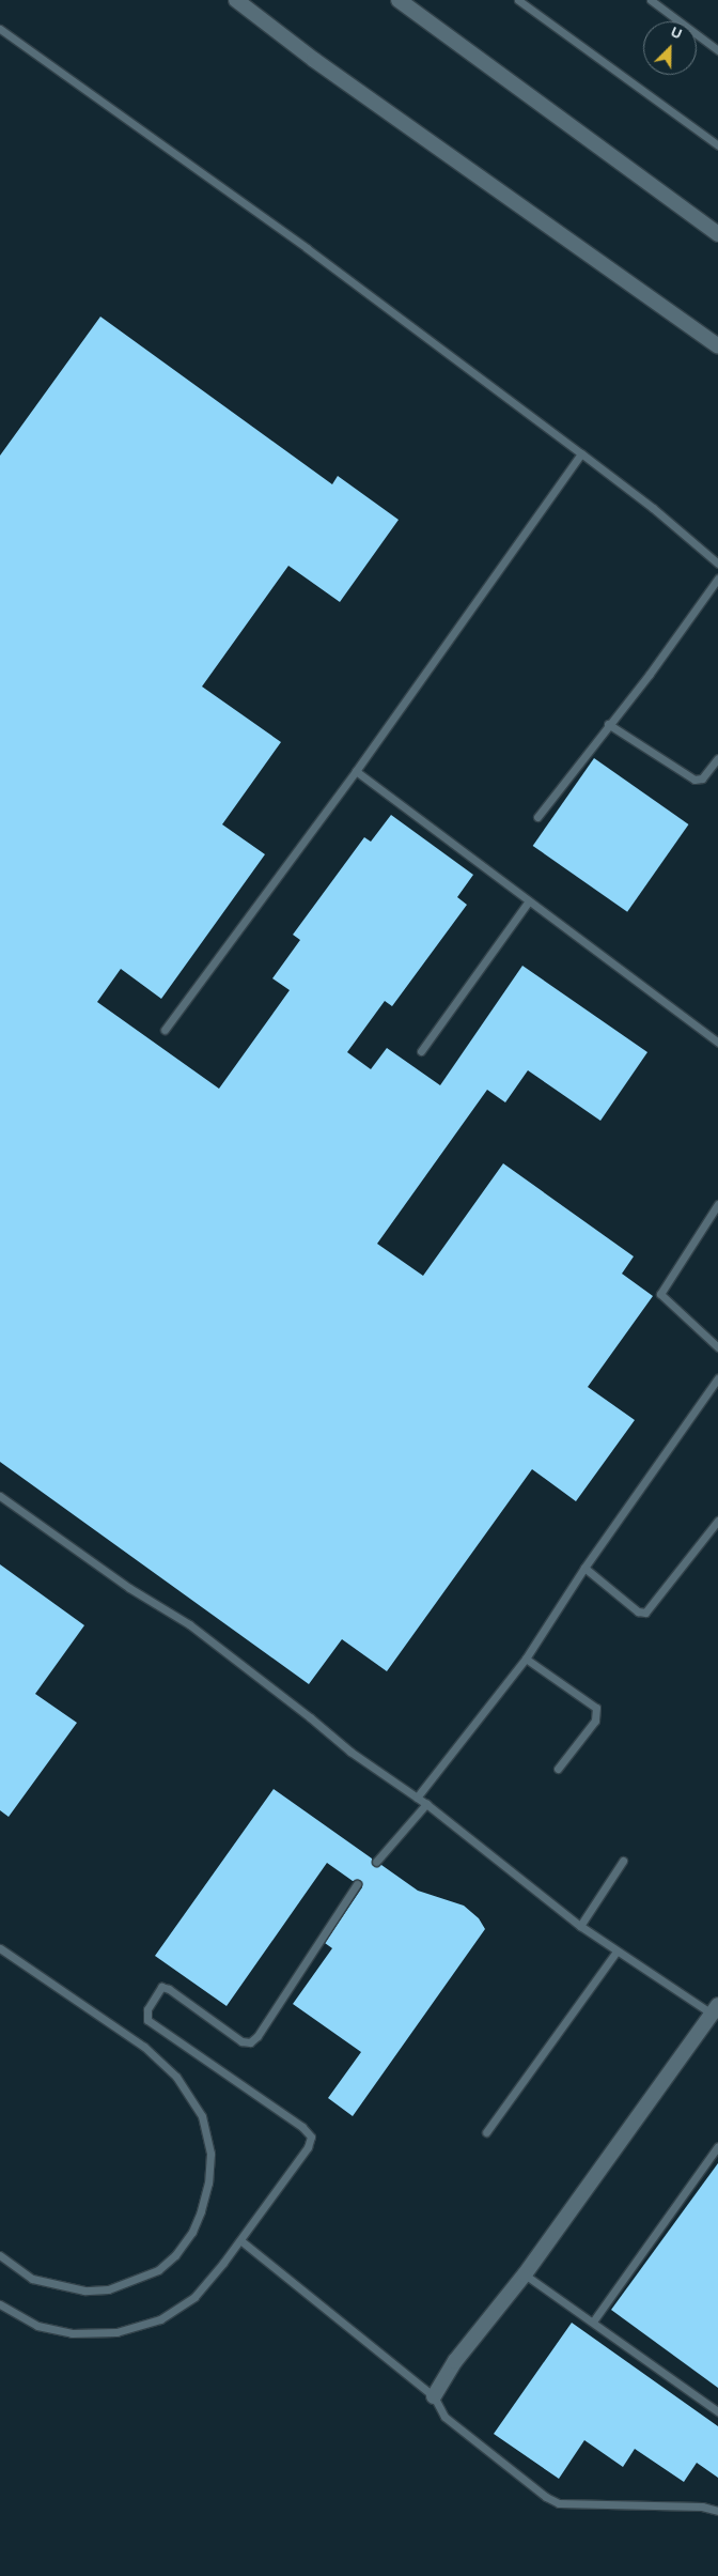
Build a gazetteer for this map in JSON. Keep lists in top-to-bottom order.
{
  "north": "top right"
}
